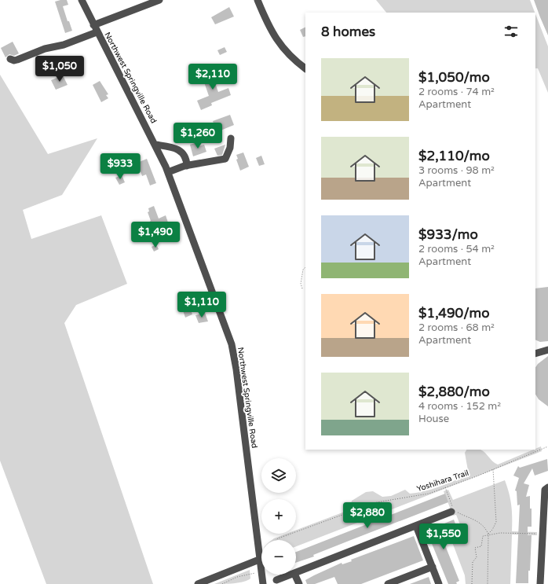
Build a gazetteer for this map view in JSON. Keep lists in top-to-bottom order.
{
  "streets": {
    "street": ["Northwest Springville Road"],
    "path": ["Yoshihara Trail"]
  },
  "page": {
    "heading": "8 homes",
    "list": [
      {
        "name": "$1,050/mo",
        "note": "2 rooms · 74 m² · Apartment"
      },
      {
        "name": "$2,110/mo",
        "note": "3 rooms · 98 m² · Apartment"
      },
      {
        "name": "$933/mo",
        "note": "2 rooms · 54 m² · Apartment"
      },
      {
        "name": "$1,490/mo",
        "note": "2 rooms · 68 m² · Apartment"
      },
      {
        "name": "$2,880/mo",
        "note": "4 rooms · 152 m² · House"
      }
    ],
    "price": [
      "$1,050",
      "$2,110",
      "$1,260",
      "$933",
      "$1,490",
      "$1,110",
      "$2,880",
      "$1,550"
    ],
    "map_buttons": ["+", "−"]
  }
}
